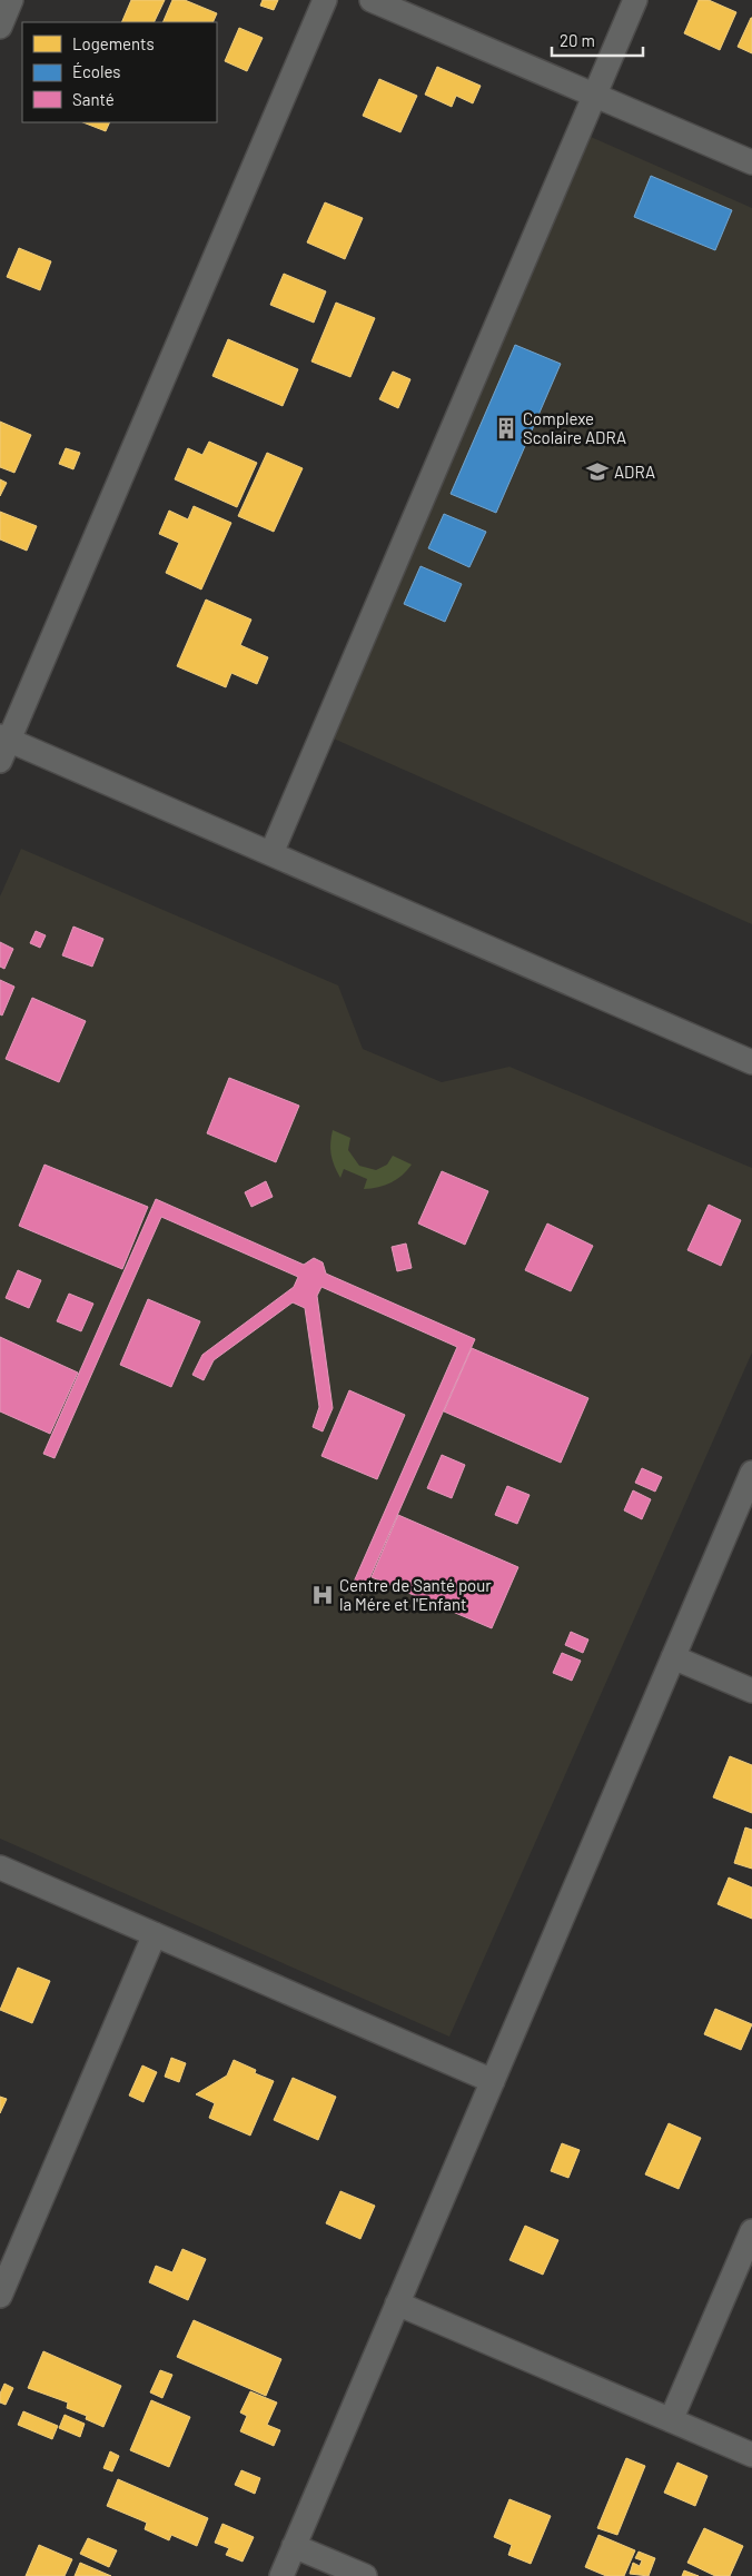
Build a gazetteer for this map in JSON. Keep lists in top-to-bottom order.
{
  "places": {
    "building": ["Complexe Scolaire ADRA"],
    "school or university": ["ADRA"],
    "hospital": ["Centre de Santé pour la Mére et l'Enfant"]
  },
  "legend": ["Logements", "Écoles", "Santé"],
  "scale_bar": "20 m"
}
